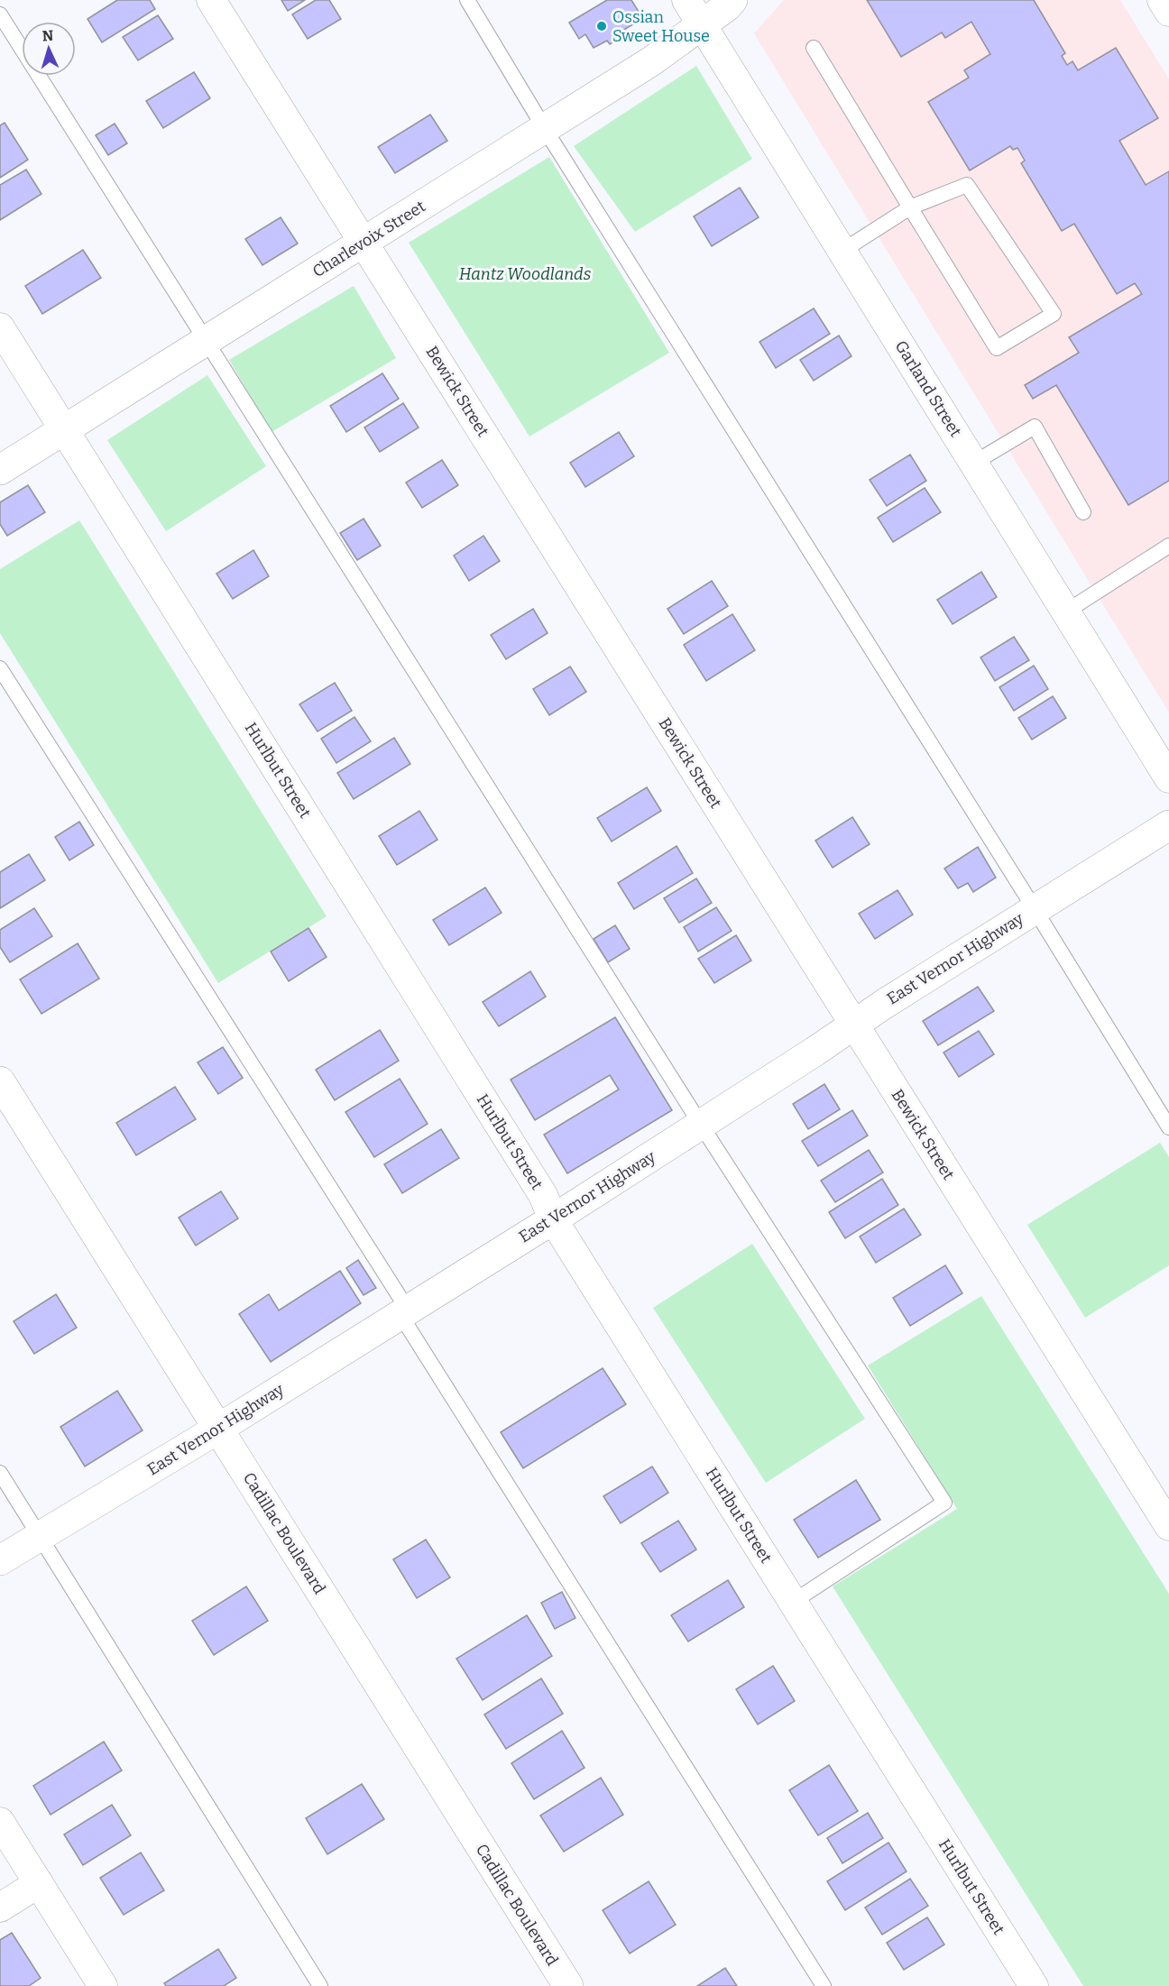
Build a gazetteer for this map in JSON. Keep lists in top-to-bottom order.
{
  "streets": {
    "street": [
      "Charlevoix Street",
      "Garland Street",
      "Bewick Street",
      "Hurlbut Street",
      "East Vernor Highway",
      "Cadillac Boulevard"
    ]
  },
  "crossings": [
    ["Charlevoix Street", "Garland Street"],
    ["Charlevoix Street", "Bewick Street"],
    ["Charlevoix Street", "Hurlbut Street"],
    ["Bewick Street", "East Vernor Highway"],
    ["Hurlbut Street", "East Vernor Highway"],
    ["East Vernor Highway", "Cadillac Boulevard"]
  ],
  "parks": ["Hantz Woodlands"],
  "places": ["Ossian Sweet House"],
  "north": "top"
}
